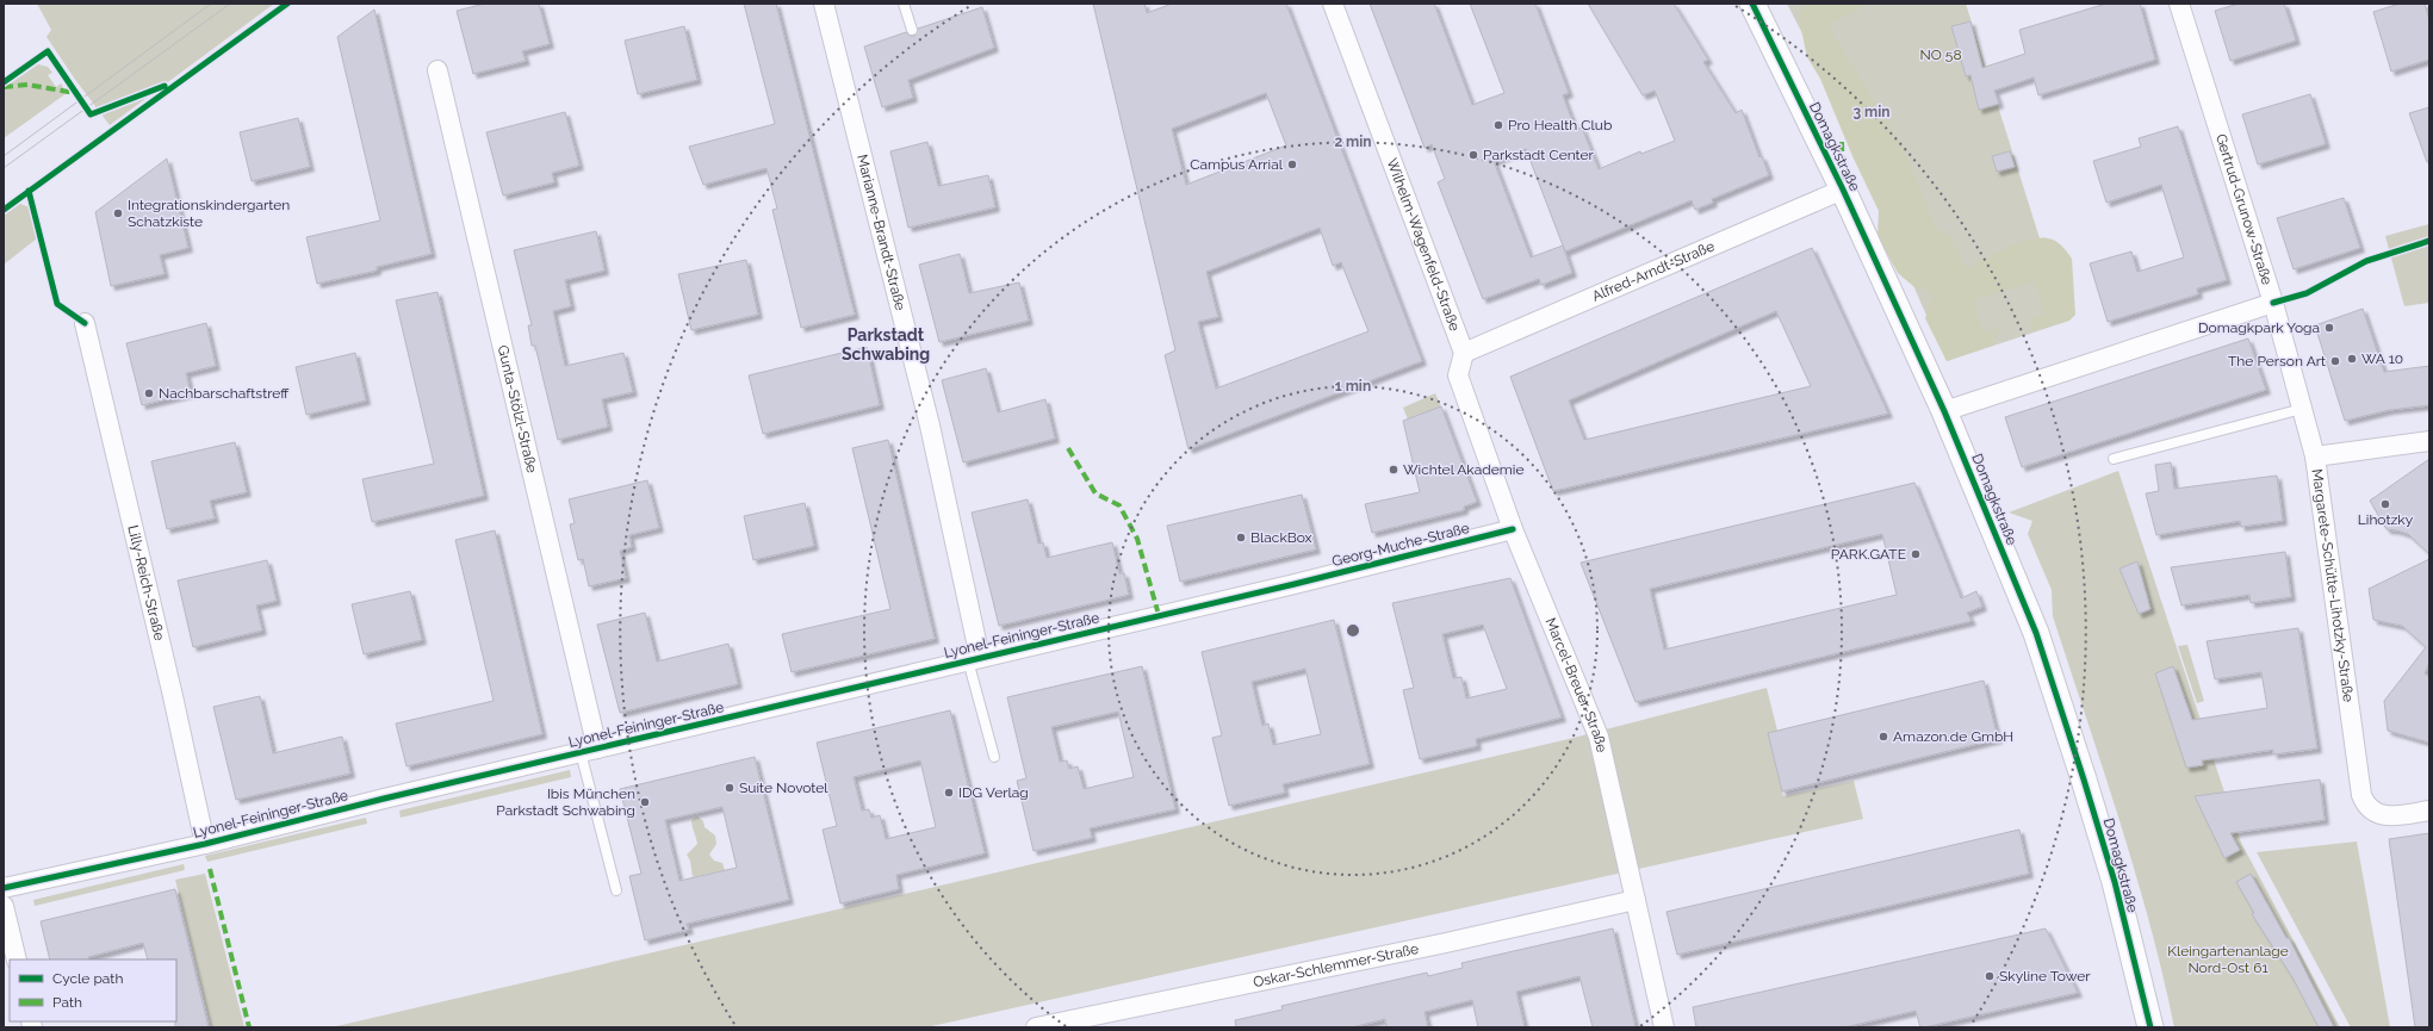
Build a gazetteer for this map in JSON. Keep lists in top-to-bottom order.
{
  "streets": {
    "street": [
      "Domagkstraße",
      "Gertrud-Grunow-Straße",
      "Marianne-Brandt-Straße",
      "Wilhelm-Wagenfeld-Straße",
      "Alfred-Arndt-Straße",
      "Gunta-Stölzl-Straße",
      "Georg-Muche-Straße",
      "Lilly-Reich-Straße",
      "Margarete-Schütte-Lihotzky-Straße",
      "Lyonel-Feininger-Straße",
      "Marcel-Breuer-Straße",
      "Oskar-Schlemmer-Straße"
    ]
  },
  "crossings": [
    ["Domagkstraße", "Gertrud-Grunow-Straße"],
    ["Domagkstraße", "Alfred-Arndt-Straße"],
    ["Gertrud-Grunow-Straße", "Margarete-Schütte-Lihotzky-Straße"],
    ["Marianne-Brandt-Straße", "Lyonel-Feininger-Straße"],
    ["Wilhelm-Wagenfeld-Straße", "Alfred-Arndt-Straße"],
    ["Wilhelm-Wagenfeld-Straße", "Marcel-Breuer-Straße"],
    ["Alfred-Arndt-Straße", "Marcel-Breuer-Straße"],
    ["Gunta-Stölzl-Straße", "Lyonel-Feininger-Straße"],
    ["Georg-Muche-Straße", "Lyonel-Feininger-Straße"],
    ["Georg-Muche-Straße", "Marcel-Breuer-Straße"],
    ["Lilly-Reich-Straße", "Lyonel-Feininger-Straße"],
    ["Marcel-Breuer-Straße", "Oskar-Schlemmer-Straße"]
  ],
  "districts": ["Parkstadt Schwabing"],
  "parks": ["NO 58", "Kleingartenanlage Nord-Ost 61"],
  "places": [
    "Pro Health Club",
    "Parkstadt Center",
    "Campus Arrial",
    "Integrationskindergarten Schatzkiste",
    "Domagkpark Yoga",
    "WA 10",
    "The Person Art",
    "Nachbarschaftstreff",
    "Wichtel Akademie",
    "Lihotzky",
    "BlackBox",
    "PARK.GATE",
    "Amazon.de GmbH",
    "Suite Novotel",
    "IDG Verlag",
    "Ibis München Parkstadt Schwabing",
    "Skyline Tower"
  ],
  "legend": ["Cycle path", "Path"],
  "rings": ["3 min", "2 min", "1 min"]
}
